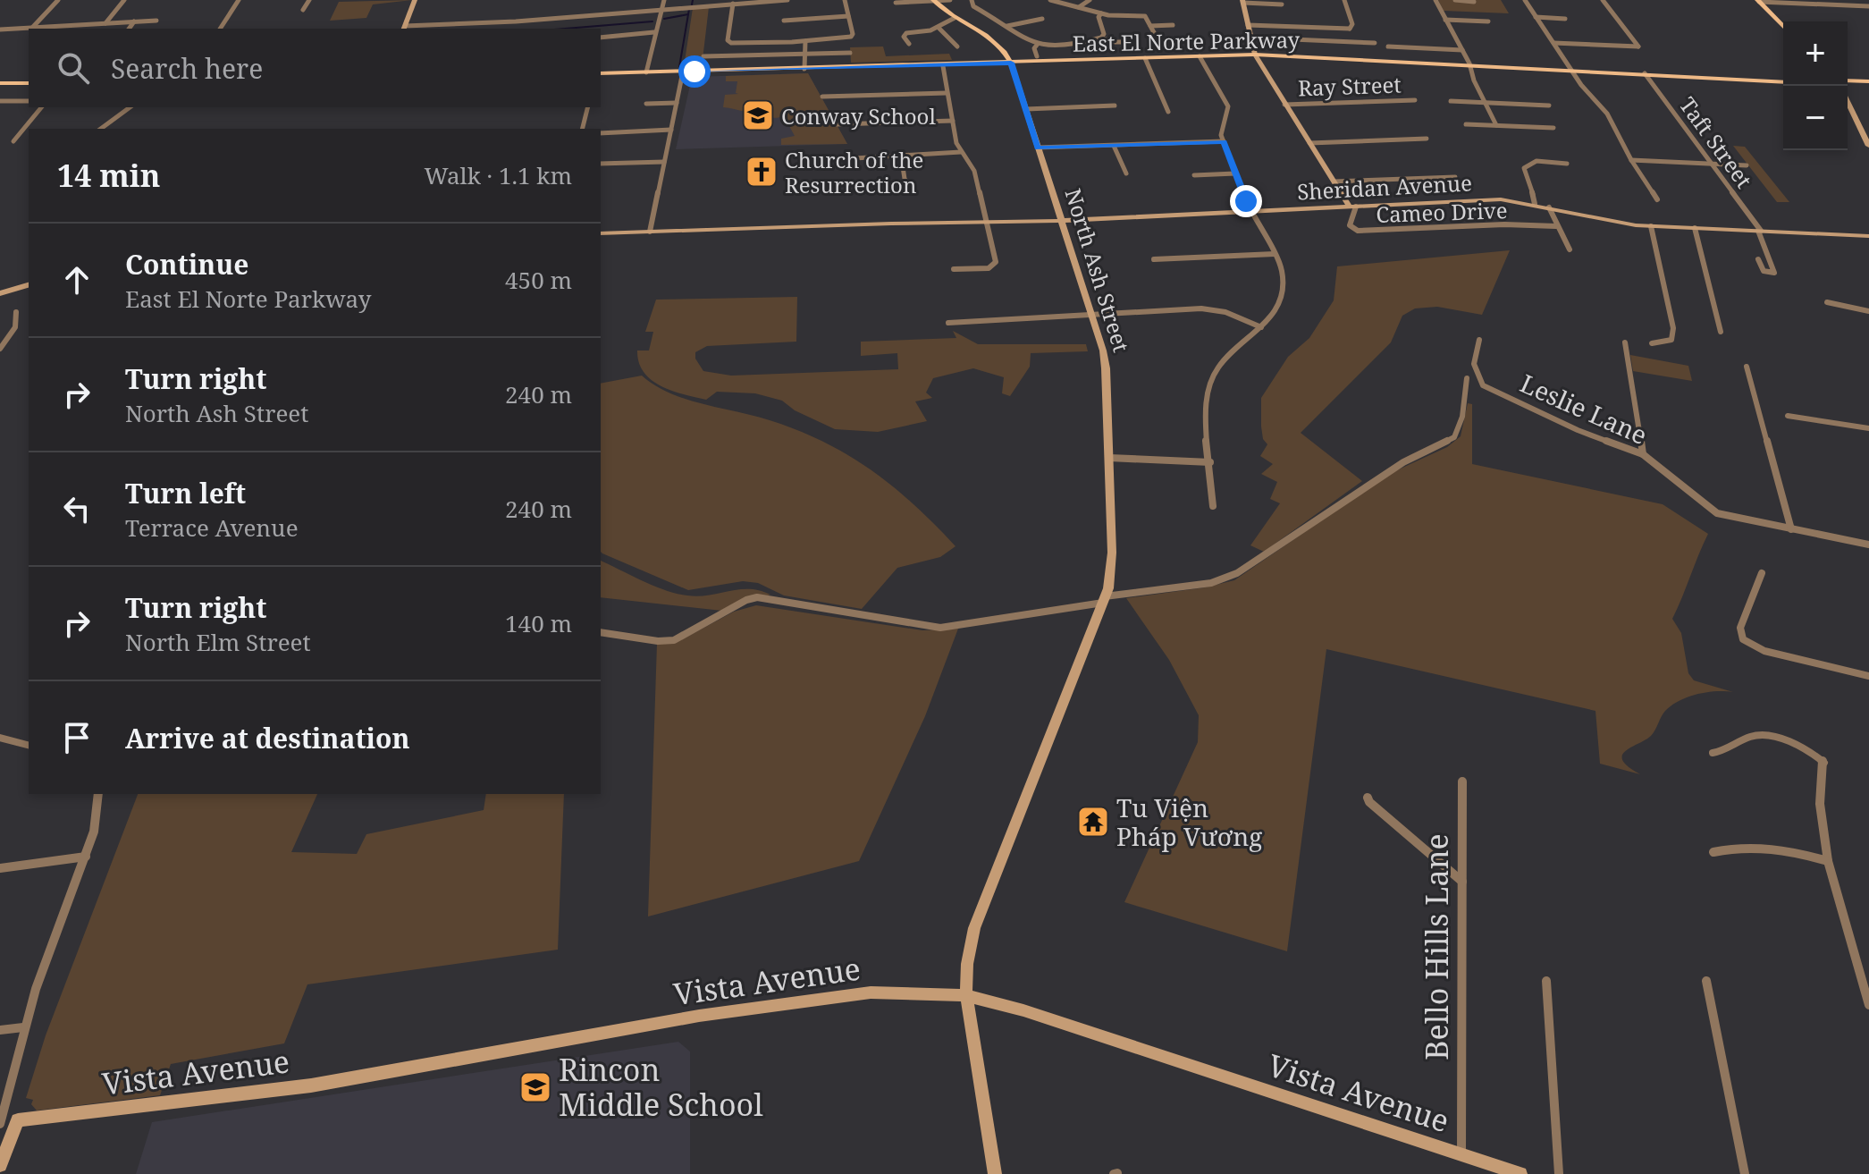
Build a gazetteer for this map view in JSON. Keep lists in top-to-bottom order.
{
  "streets": {
    "main road": ["East El Norte Parkway", "North Ash Street"],
    "street": [
      "Ray Street",
      "Taft Street",
      "Sheridan Avenue",
      "Cameo Drive",
      "Leslie Lane",
      "Bello Hills Lane",
      "Vista Avenue"
    ]
  },
  "crossings": [
    ["East El Norte Parkway", "Taft Street"],
    ["East El Norte Parkway", "North Ash Street"],
    ["Taft Street", "Sheridan Avenue"],
    ["Sheridan Avenue", "Cameo Drive"],
    ["Sheridan Avenue", "North Ash Street"],
    ["North Ash Street", "Vista Avenue"],
    ["Bello Hills Lane", "Vista Avenue"]
  ],
  "places": {
    "school or university": ["Conway School", "Rincon Middle School"],
    "church": ["Church of the Resurrection"],
    "temple": ["Tu Viện Pháp Vương"]
  },
  "page": {
    "map_buttons": ["+", "−"],
    "search": "Search here",
    "heading": ["14 min", "Walk · 1.1 km"],
    "list": [
      ["Continue", "East El Norte Parkway", "450 m"],
      ["Turn right", "North Ash Street", "240 m"],
      ["Turn left", "Terrace Avenue", "240 m"],
      ["Turn right", "North Elm Street", "140 m"],
      "Arrive at destination"
    ]
  }
}
